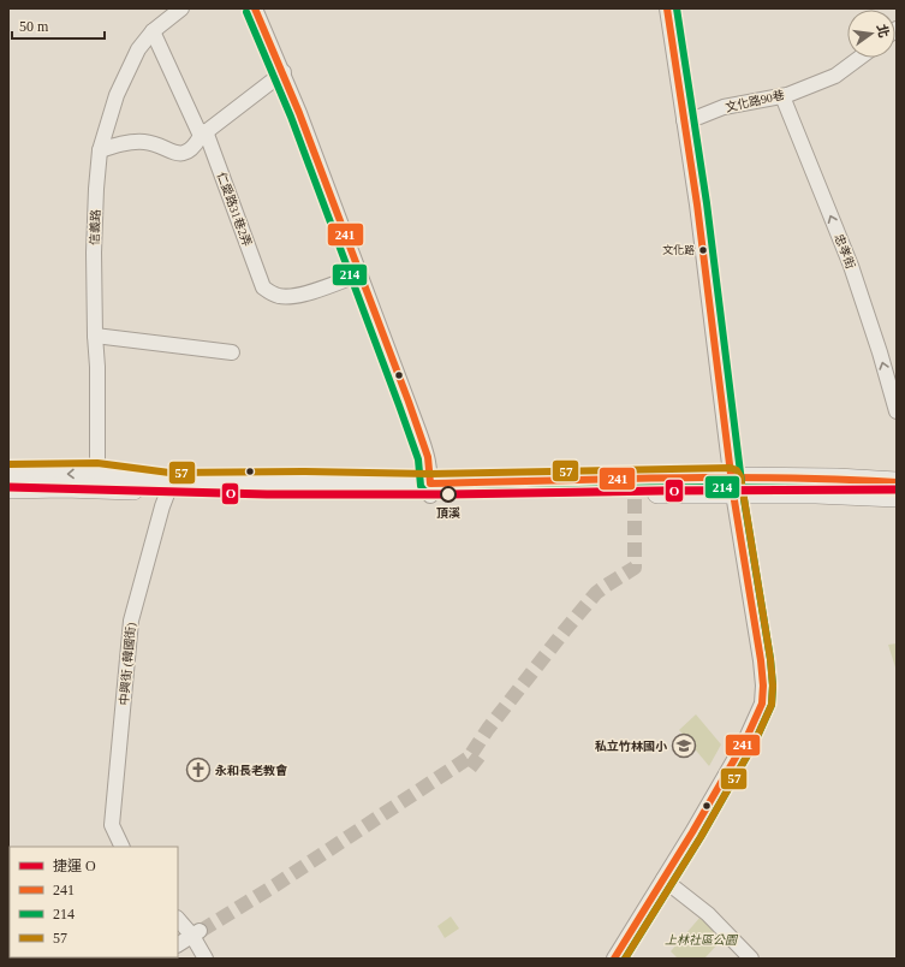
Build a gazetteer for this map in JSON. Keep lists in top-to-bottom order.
{
  "streets": {
    "street": [
      "文化路90巷",
      "仁愛路31巷2弄",
      "信義路",
      "忠孝街",
      "中興街 (韓國街)"
    ]
  },
  "crossings": [
    ["文化路90巷", "忠孝街"],
    ["仁愛路31巷2弄", "信義路"]
  ],
  "parks": ["上林社區公園"],
  "places": {
    "other": ["文化路", "頂溪"],
    "school or university": ["私立竹林國小"],
    "church": ["永和長老教會"]
  },
  "lines": [
    "transit line 241",
    "transit line 214",
    "transit line 57",
    "metro line O"
  ],
  "legend": [
    "捷運 O",
    "241",
    "214",
    "57"
  ],
  "scale_bar": "50 m",
  "north": "right"
}
